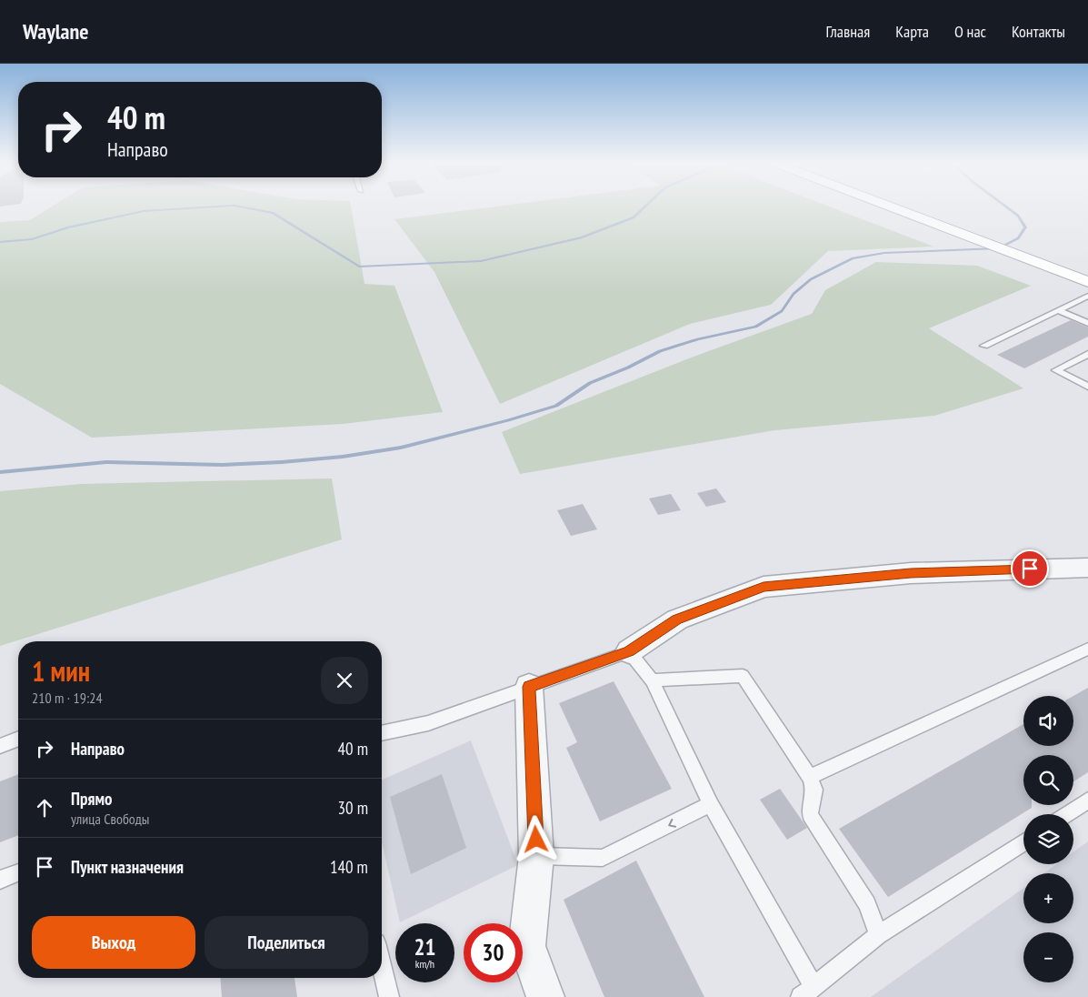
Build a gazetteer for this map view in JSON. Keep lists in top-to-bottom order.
{
  "page": {
    "header": "Waylane",
    "nav": [
      "Главная",
      "Карта",
      "О нас",
      "Контакты"
    ],
    "turn": ["40 m", "Направо"],
    "heading": ["1 мин", "210 m · 19:24"],
    "map_buttons": ["+", "−"],
    "list": [
      {
        "name": "Направо",
        "value": "40 m"
      },
      {
        "name": "Прямо",
        "note": "улица Свободы",
        "value": "30 m"
      },
      {
        "name": "Пункт назначения",
        "value": "140 m"
      }
    ],
    "buttons": ["Выход", "Поделиться"],
    "speed": "21 km/h",
    "limit": "30"
  }
}
